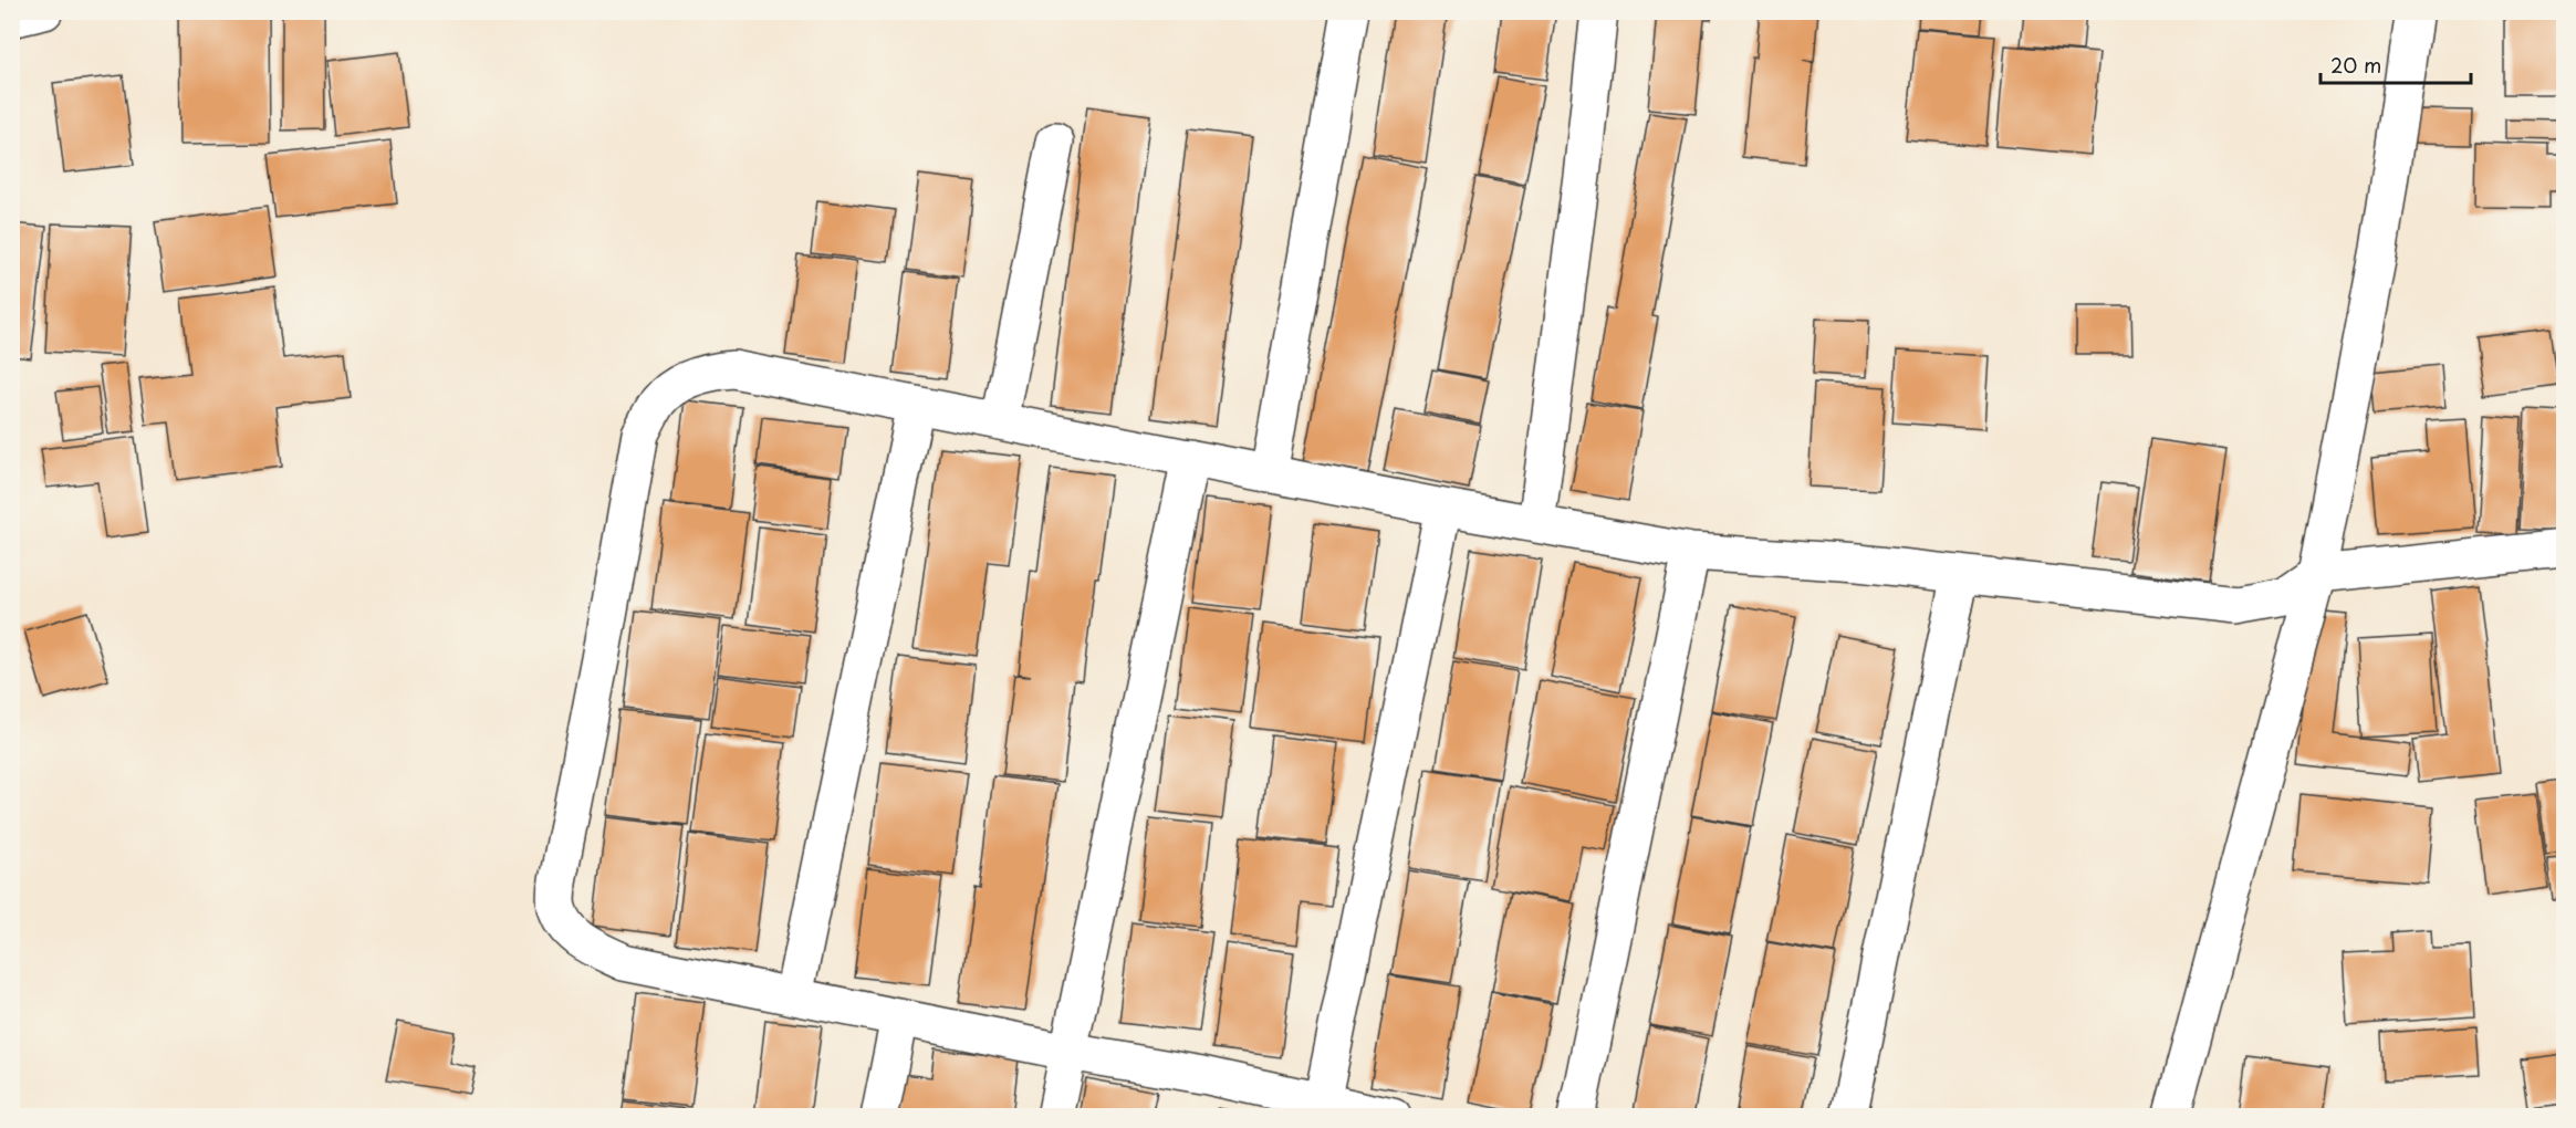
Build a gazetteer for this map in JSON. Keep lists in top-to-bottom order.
{
  "scale_bar": "20 m"
}
